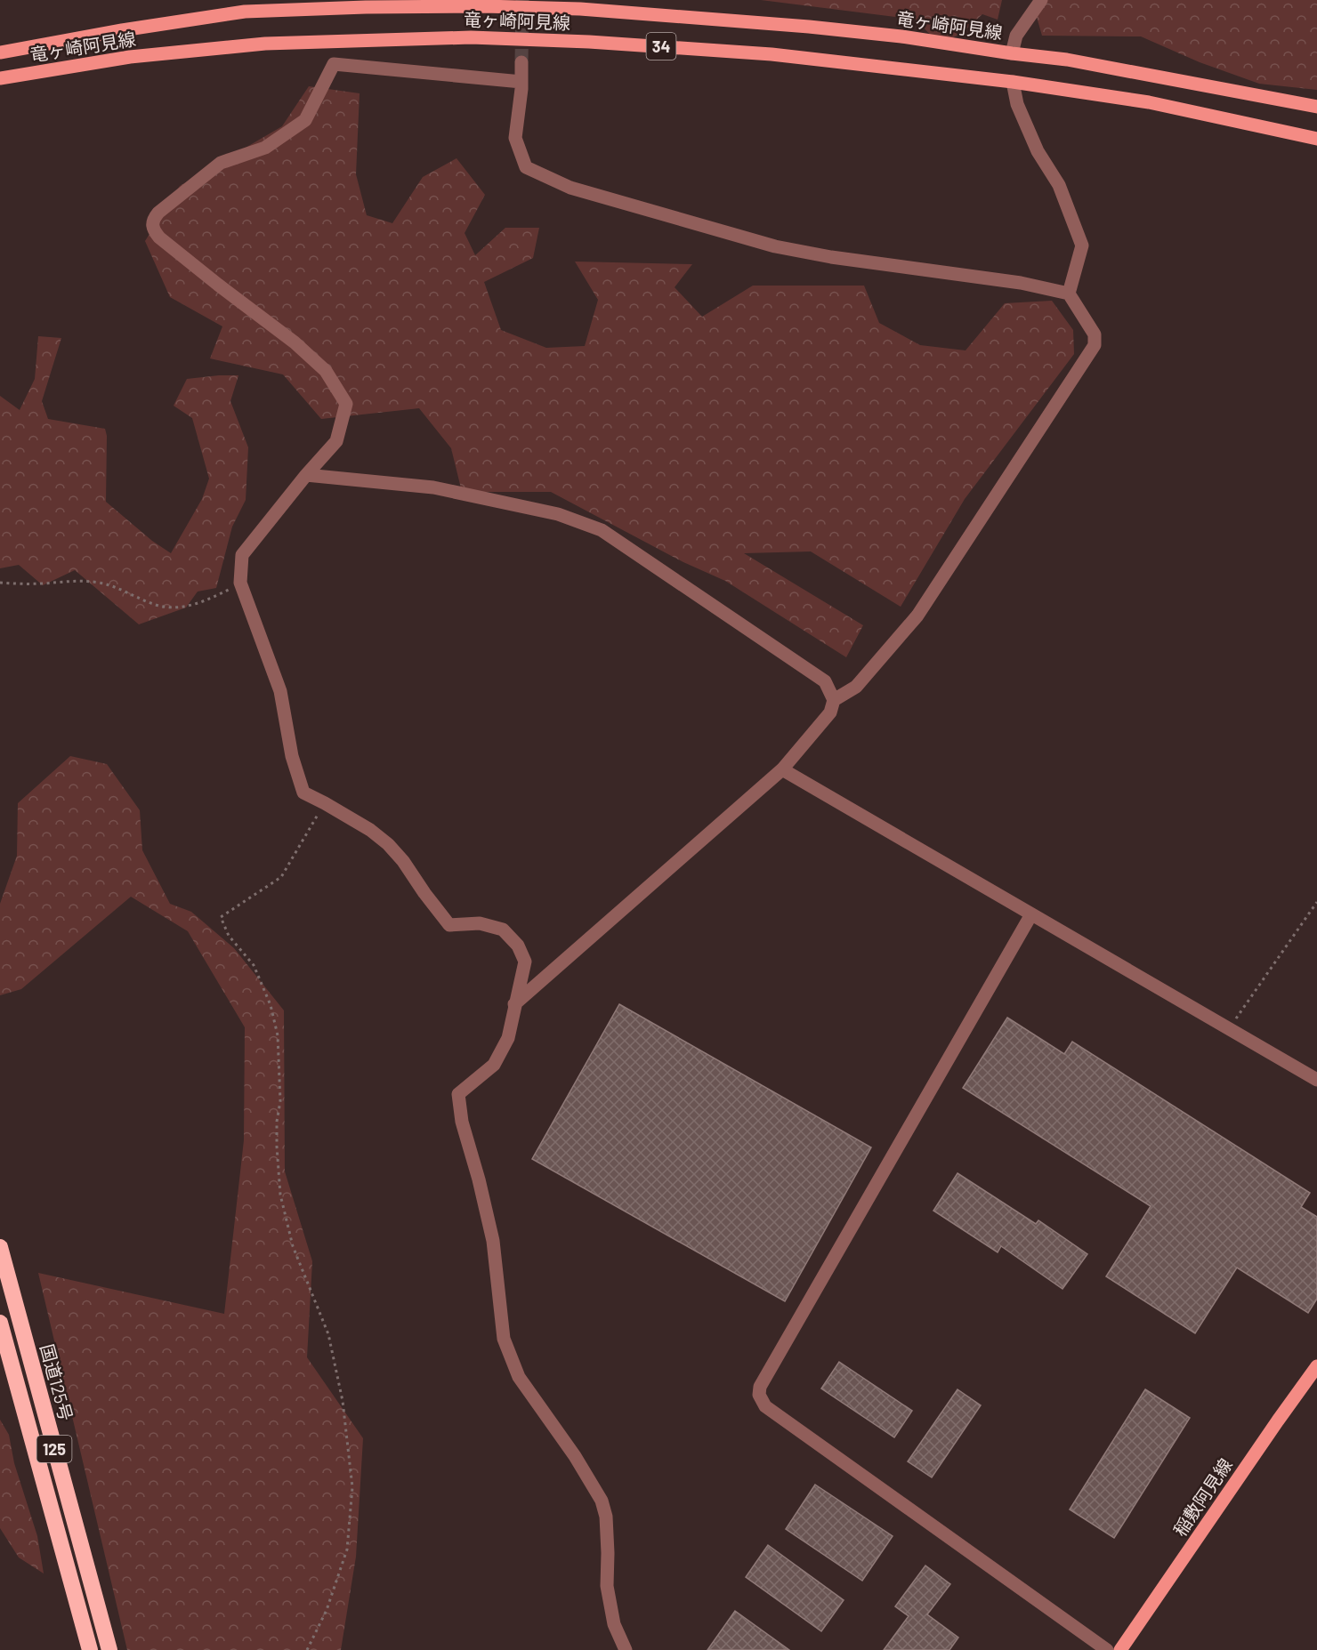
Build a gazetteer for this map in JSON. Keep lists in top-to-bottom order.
{
  "streets": {
    "highway": ["国道125号", "125"],
    "main road": ["竜ヶ崎阿見線", "34", "稲敷阿見線"]
  }
}
